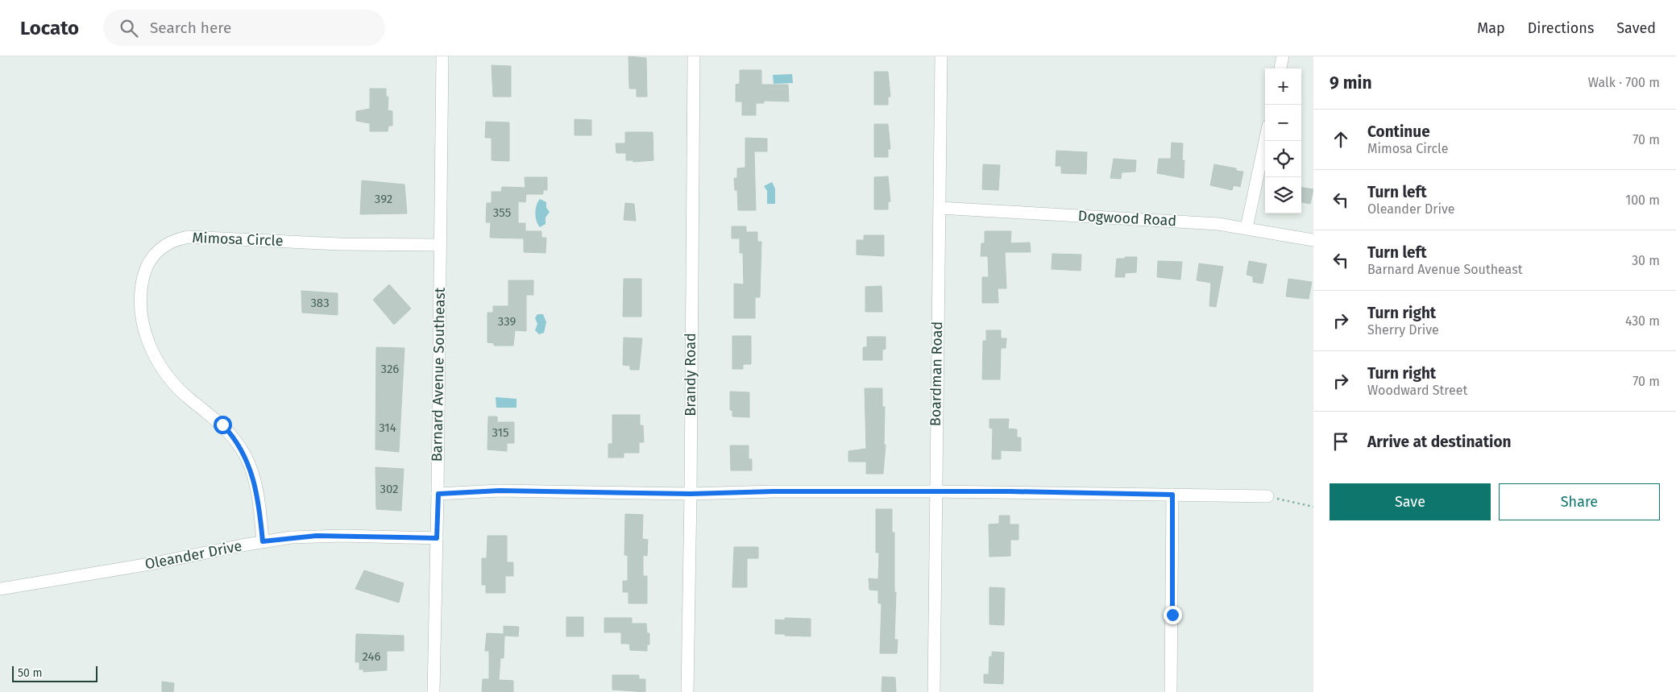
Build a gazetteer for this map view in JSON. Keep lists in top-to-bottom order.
{
  "streets": {
    "street": [
      "Dogwood Road",
      "Mimosa Circle",
      "Boardman Road",
      "Barnard Avenue Southeast",
      "Brandy Road",
      "Oleander Drive"
    ]
  },
  "crossings": [
    ["Dogwood Road", "Boardman Road"],
    ["Mimosa Circle", "Barnard Avenue Southeast"],
    ["Mimosa Circle", "Oleander Drive"],
    ["Barnard Avenue Southeast", "Oleander Drive"]
  ],
  "house_numbers": [
    "392",
    "355",
    "383",
    "339",
    "326",
    "314",
    "315",
    "302",
    "246"
  ],
  "scale_bar": "50 m",
  "page": {
    "header": "Locato",
    "search": "Search here",
    "nav": ["Map", "Directions", "Saved"],
    "heading": ["9 min", "Walk · 700 m"],
    "map_buttons": ["+", "−"],
    "list": [
      ["Continue", "Mimosa Circle", "70 m"],
      ["Turn left", "Oleander Drive", "100 m"],
      ["Turn left", "Barnard Avenue Southeast", "30 m"],
      ["Turn right", "Sherry Drive", "430 m"],
      ["Turn right", "Woodward Street", "70 m"],
      "Arrive at destination"
    ],
    "buttons": ["Save", "Share"],
    "scale": "50 m"
  }
}
